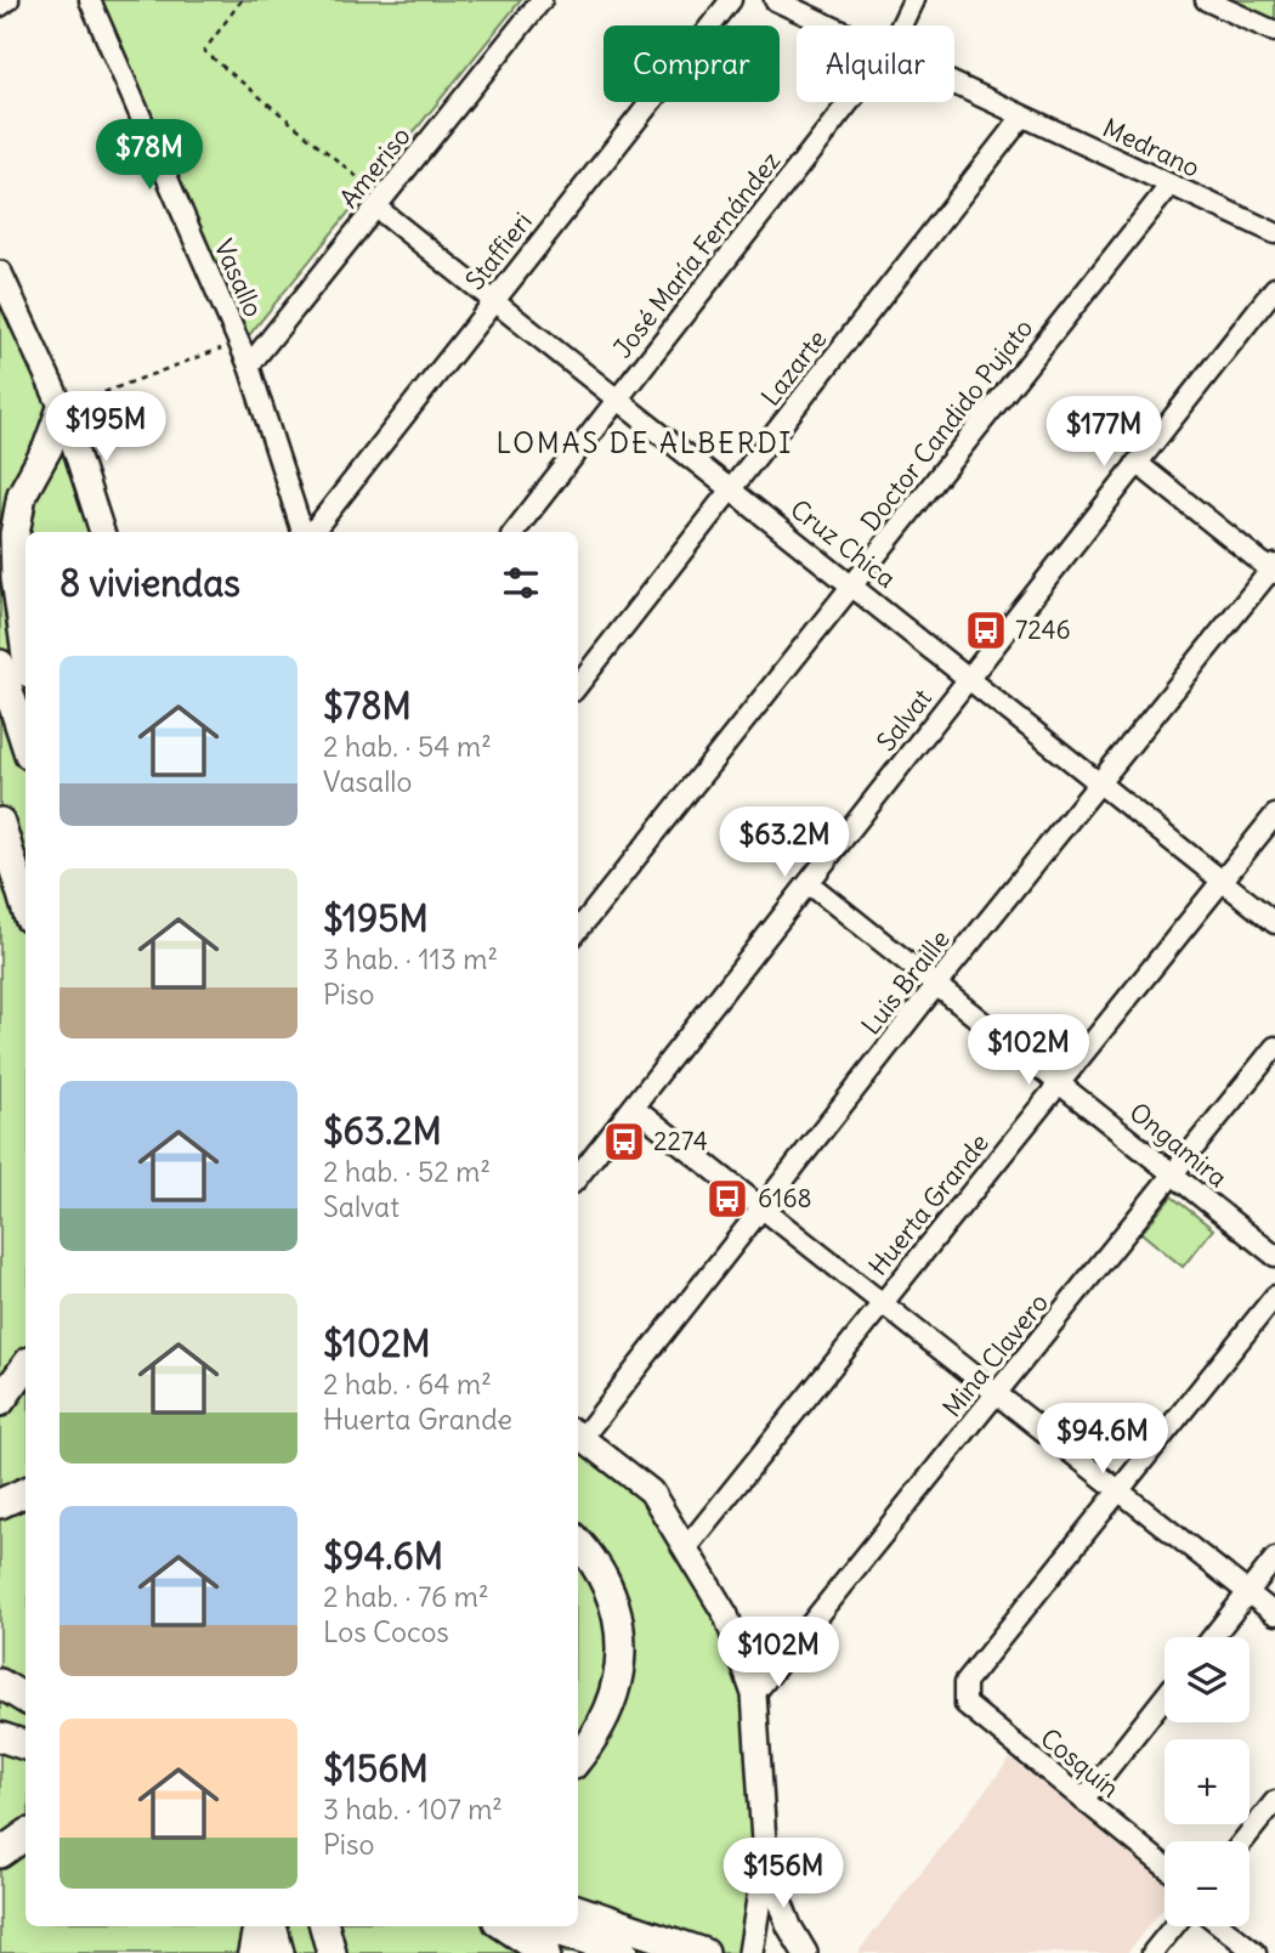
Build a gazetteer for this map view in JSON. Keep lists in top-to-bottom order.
{
  "streets": {
    "street": [
      "Medrano",
      "Ameriso",
      "Staffieri",
      "José María Fernández",
      "Vasallo",
      "Lazarte",
      "Doctor Candido Pujato",
      "Cruz Chica",
      "Salvat",
      "Luis Braille",
      "Ongamira",
      "Huerta Grande",
      "Mina Clavero",
      "Cosquín"
    ]
  },
  "crossings": [
    ["Medrano", "Lazarte"],
    ["Medrano", "Doctor Candido Pujato"],
    ["Ameriso", "Vasallo"],
    ["Ameriso", "Cruz Chica"],
    ["Staffieri", "Cruz Chica"],
    ["José María Fernández", "Cruz Chica"],
    ["Lazarte", "Cruz Chica"],
    ["Doctor Candido Pujato", "Cruz Chica"],
    ["Cruz Chica", "Salvat"],
    ["Cruz Chica", "Luis Braille"],
    ["Cruz Chica", "Huerta Grande"],
    ["Salvat", "Ongamira"],
    ["Luis Braille", "Ongamira"],
    ["Ongamira", "Huerta Grande"],
    ["Ongamira", "Mina Clavero"]
  ],
  "districts": ["LOMAS DE ALBERDI"],
  "places": {
    "bus stop": ["7246", "2274", "6168"]
  },
  "page": {
    "chip": ["Comprar", "Alquilar"],
    "price": [
      "$78M",
      "$195M",
      "$177M",
      "$63.2M",
      "$102M",
      "$94.6M",
      "$102M",
      "$156M"
    ],
    "heading": "8 viviendas",
    "list": [
      {
        "name": "$78M",
        "note": "2 hab. · 54 m² · Vasallo"
      },
      {
        "name": "$195M",
        "note": "3 hab. · 113 m² · Piso"
      },
      {
        "name": "$63.2M",
        "note": "2 hab. · 52 m² · Salvat"
      },
      {
        "name": "$102M",
        "note": "2 hab. · 64 m² · Huerta Grande"
      },
      {
        "name": "$94.6M",
        "note": "2 hab. · 76 m² · Los Cocos"
      },
      {
        "name": "$156M",
        "note": "3 hab. · 107 m² · Piso"
      }
    ],
    "map_buttons": ["+", "−"]
  }
}
